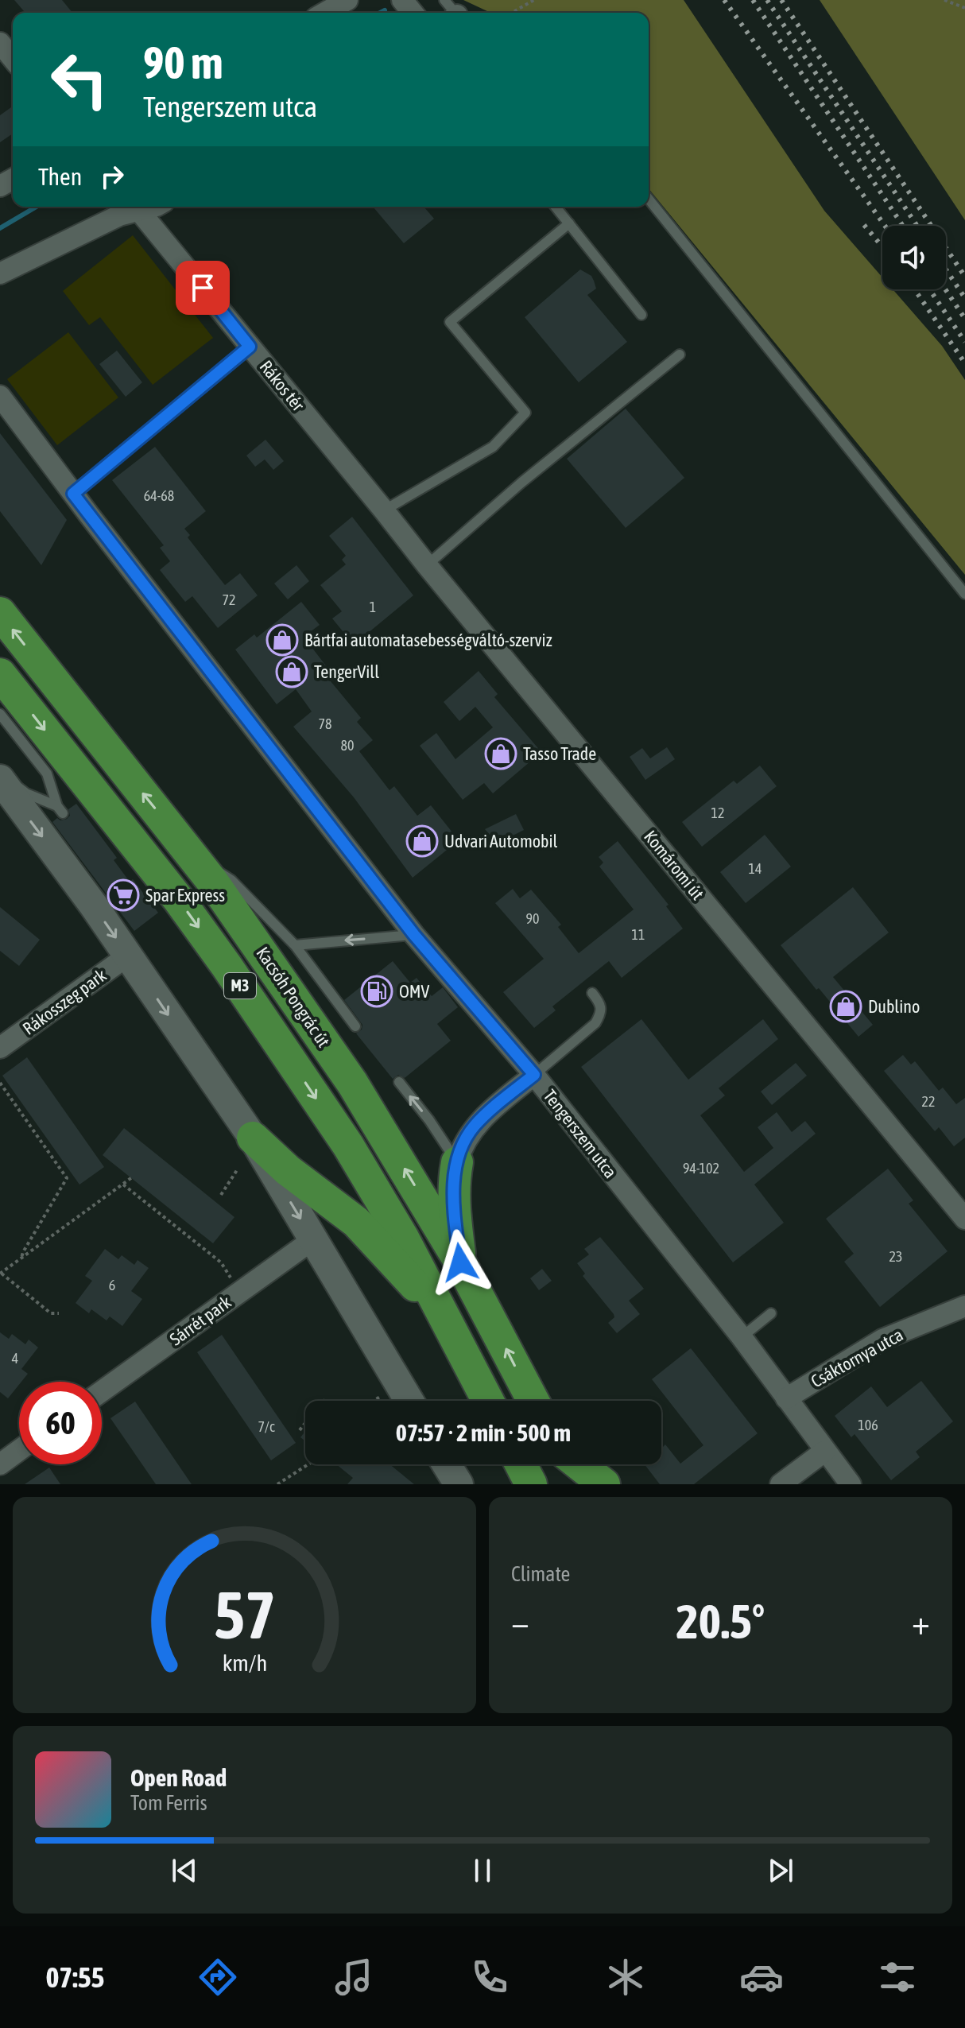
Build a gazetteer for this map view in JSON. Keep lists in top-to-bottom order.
{
  "streets": {
    "main road": ["M3", "Kacsóh Pongrác út"],
    "street": [
      "Rákos tér",
      "Komáromi út",
      "Rákosszeg park",
      "Tengerszem utca",
      "Sárrét park",
      "Csáktornya utca"
    ]
  },
  "crossings": [
    ["Rákos tér", "Komáromi út"],
    ["Tengerszem utca", "Csáktornya utca"]
  ],
  "places": {
    "shop": [
      "Bártfai automatasebességváltó-szerviz",
      "TengerVill",
      "Tasso Trade",
      "Udvari Automobil",
      "Dublino"
    ],
    "supermarket": ["Spar Express"],
    "fuel station": ["OMV"]
  },
  "house_numbers": [
    "64-68",
    "72",
    "1",
    "78",
    "80",
    "12",
    "14",
    "90",
    "11",
    "22",
    "94-102",
    "23",
    "6",
    "4",
    "106",
    "7/c"
  ],
  "page": {
    "turn": ["90 m", "Tengerszem utca"],
    "then": "Then",
    "limit": "60",
    "trip": "07:57 · 2 min · 500 m",
    "tile": "Climate",
    "heat": ["−", "20.5°", "+"],
    "song": ["Open Road", "Tom Ferris"],
    "tabs": "07:55",
    "gauge": ["57", "km/h"]
  }
}
